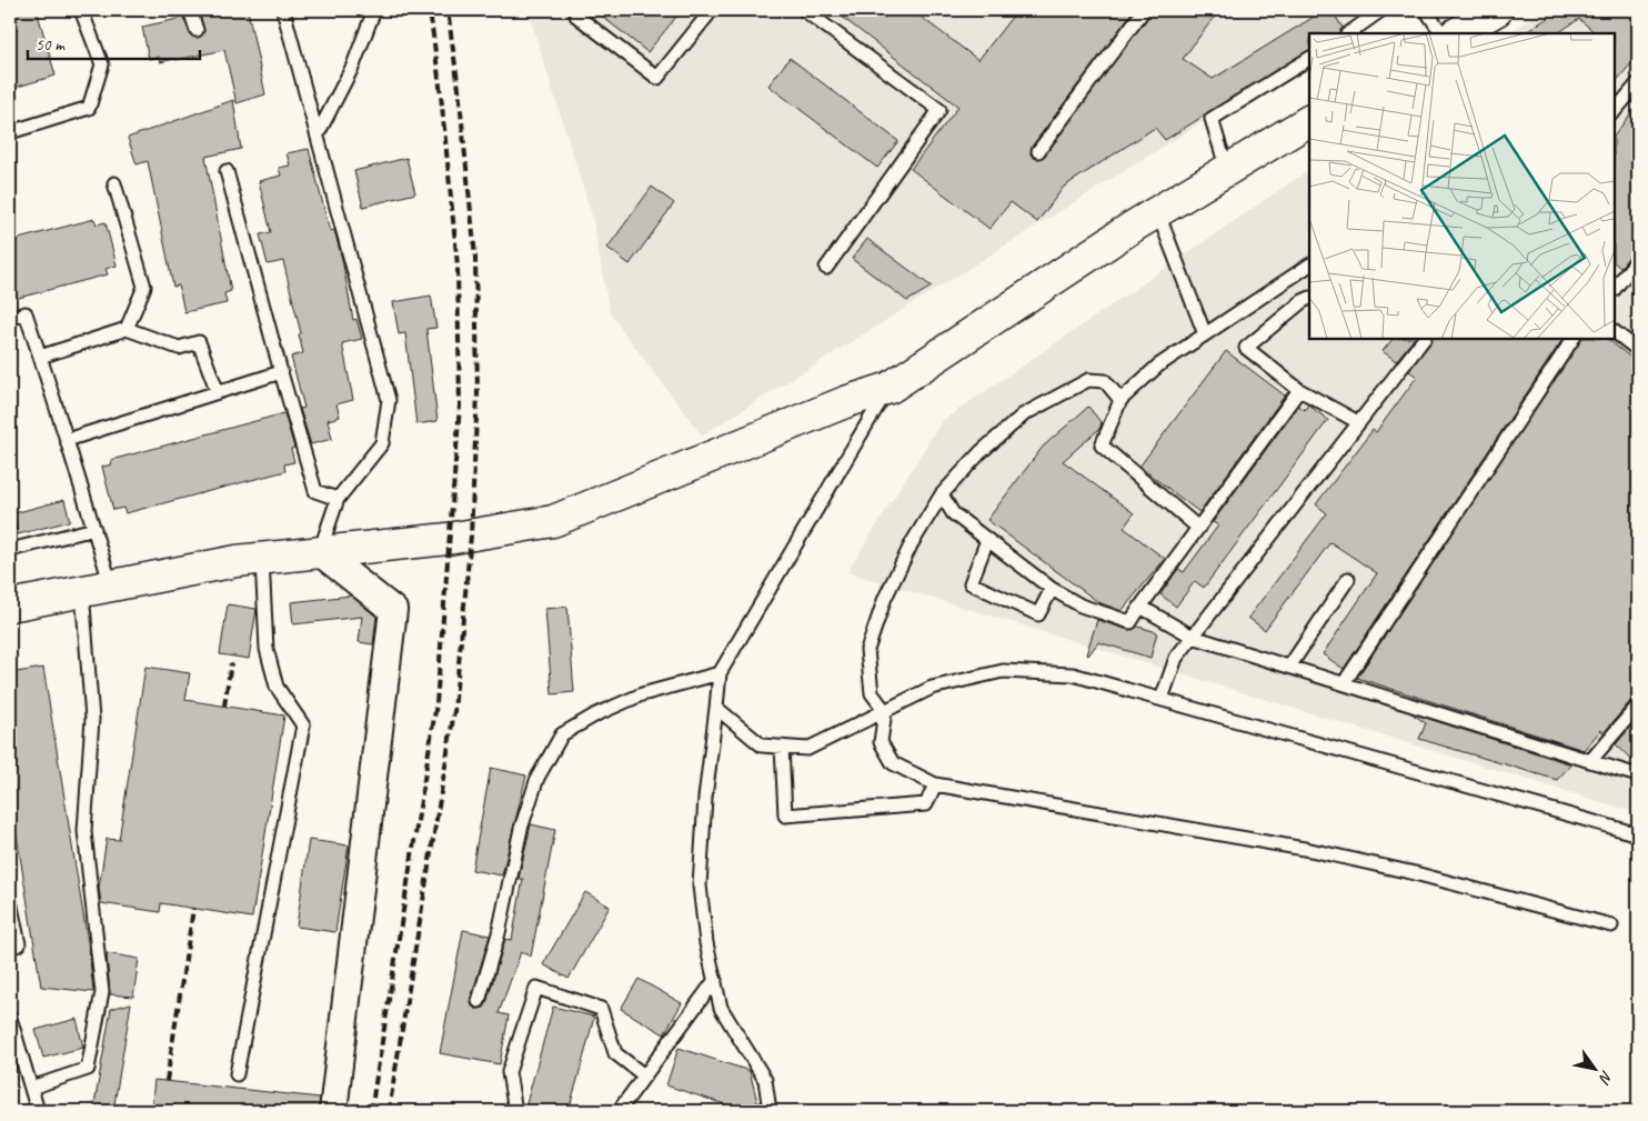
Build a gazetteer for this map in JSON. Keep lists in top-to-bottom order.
{
  "scale_bar": "50 m",
  "north": "bottom right"
}
